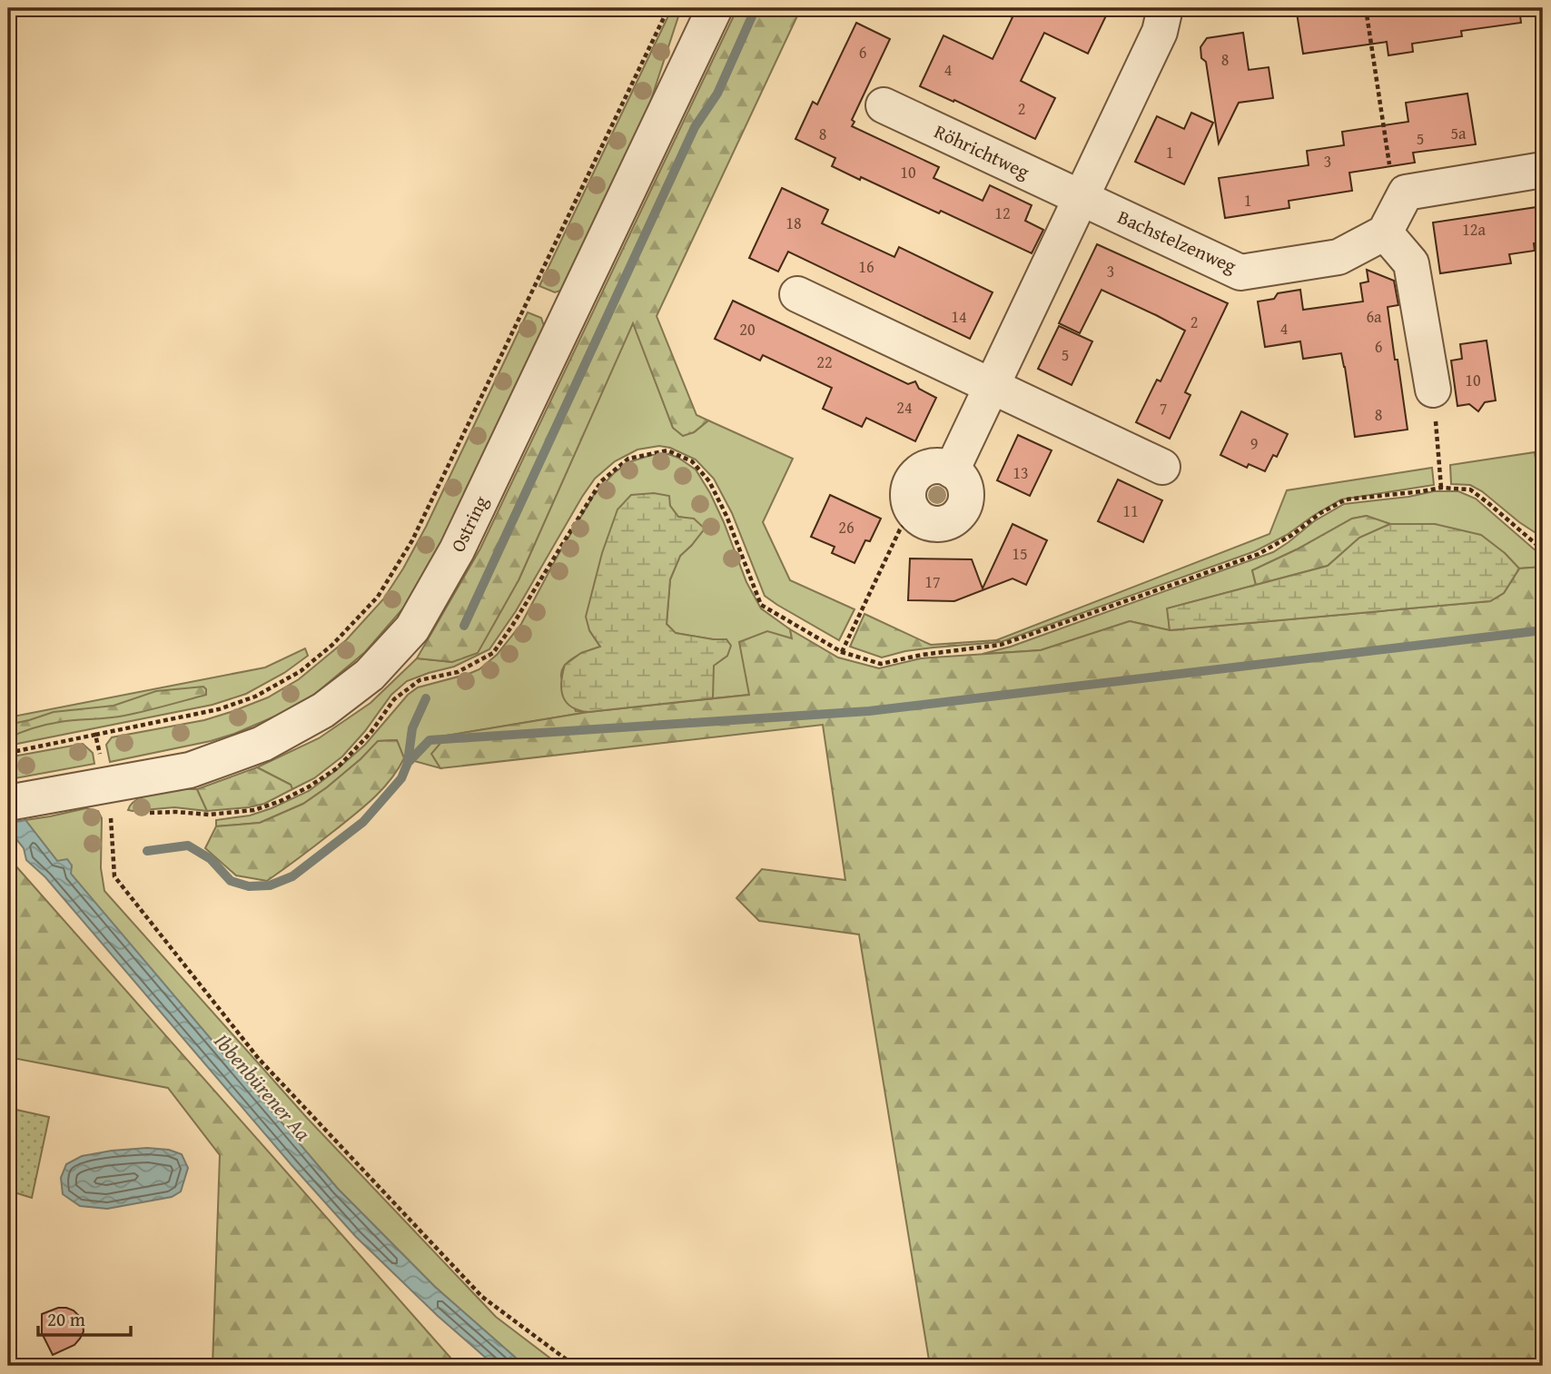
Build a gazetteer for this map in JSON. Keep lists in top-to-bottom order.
{
  "streets": {
    "street": ["Röhrichtweg", "Bachstelzenweg", "Ostring"]
  },
  "crossings": [
    ["Röhrichtweg", "Bachstelzenweg"]
  ],
  "water": ["Ibbenbürener Aa"],
  "house_numbers": [
    "6",
    "8",
    "4",
    "2",
    "5a",
    "8",
    "5",
    "1",
    "3",
    "10",
    "1",
    "12",
    "18",
    "12a",
    "16",
    "3",
    "14",
    "6a",
    "2",
    "4",
    "20",
    "6",
    "5",
    "22",
    "10",
    "24",
    "7",
    "8",
    "9",
    "13",
    "11",
    "26",
    "15",
    "17"
  ],
  "scale_bar": "20 m"
}
